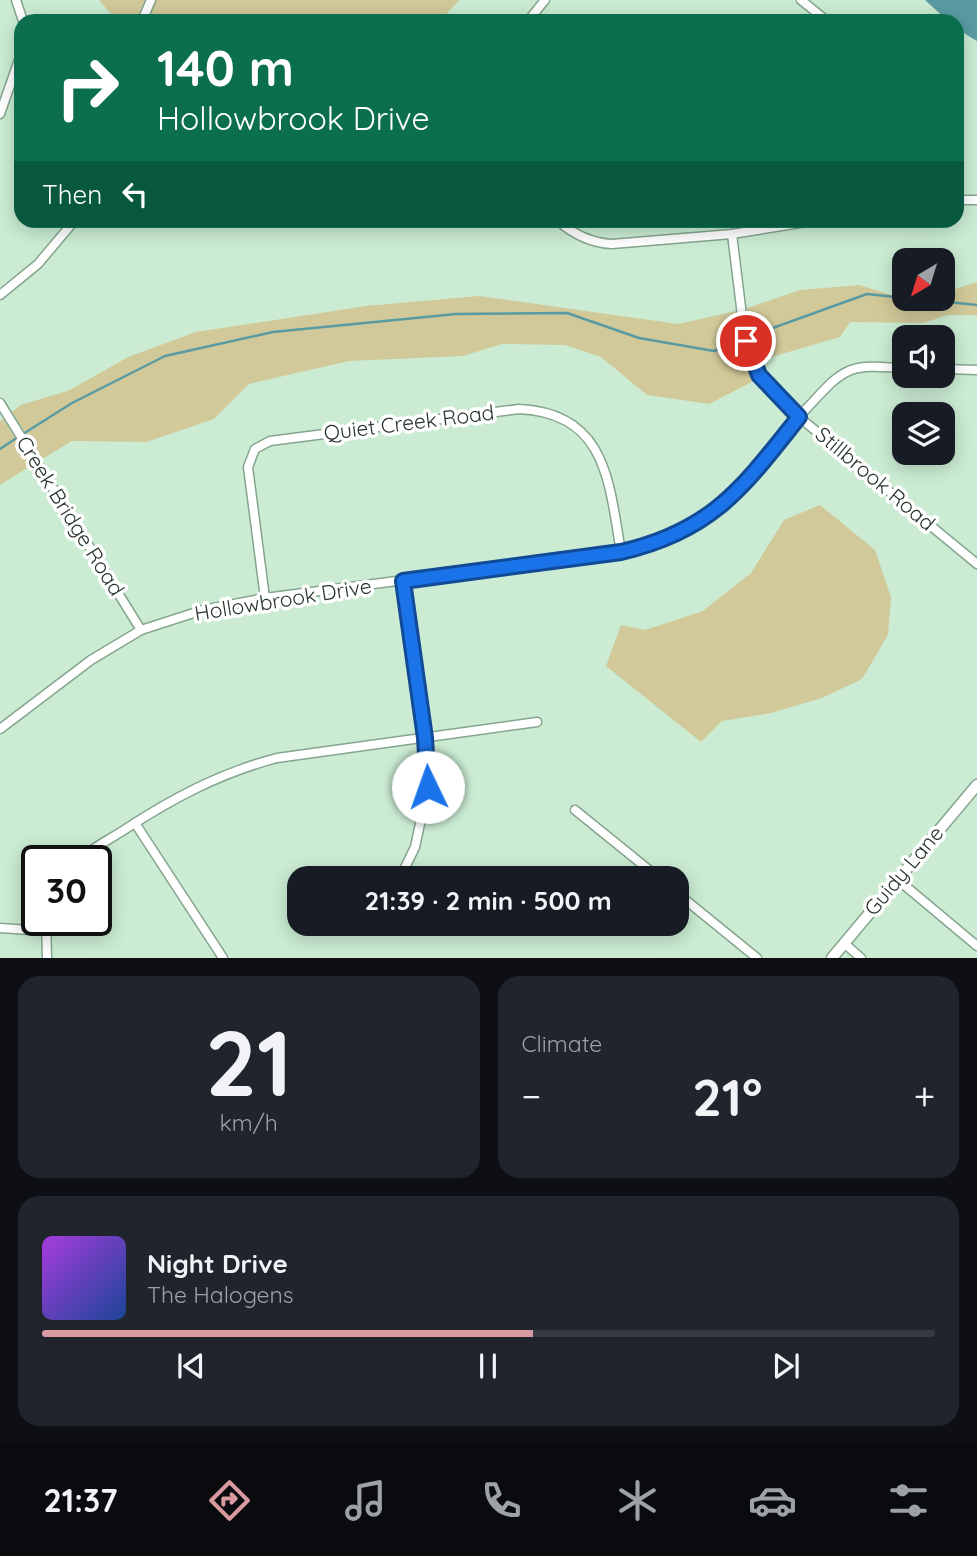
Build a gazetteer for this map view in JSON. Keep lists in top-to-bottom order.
{
  "streets": {
    "street": [
      "Quiet Creek Road",
      "Stillbrook Road",
      "Creek Bridge Road",
      "Hollowbrook Drive",
      "Guidy Lane"
    ]
  },
  "crossings": [
    ["Quiet Creek Road", "Hollowbrook Drive"],
    ["Stillbrook Road", "Hollowbrook Drive"],
    ["Creek Bridge Road", "Hollowbrook Drive"]
  ],
  "north": "bottom left",
  "page": {
    "turn": ["140 m", "Hollowbrook Drive"],
    "then": "Then",
    "limit": "30",
    "trip": "21:39 · 2 min · 500 m",
    "tile": [
      ["21", "km/h"],
      "Climate"
    ],
    "heat": ["−", "21°", "+"],
    "song": ["Night Drive", "The Halogens"],
    "tabs": "21:37"
  }
}
